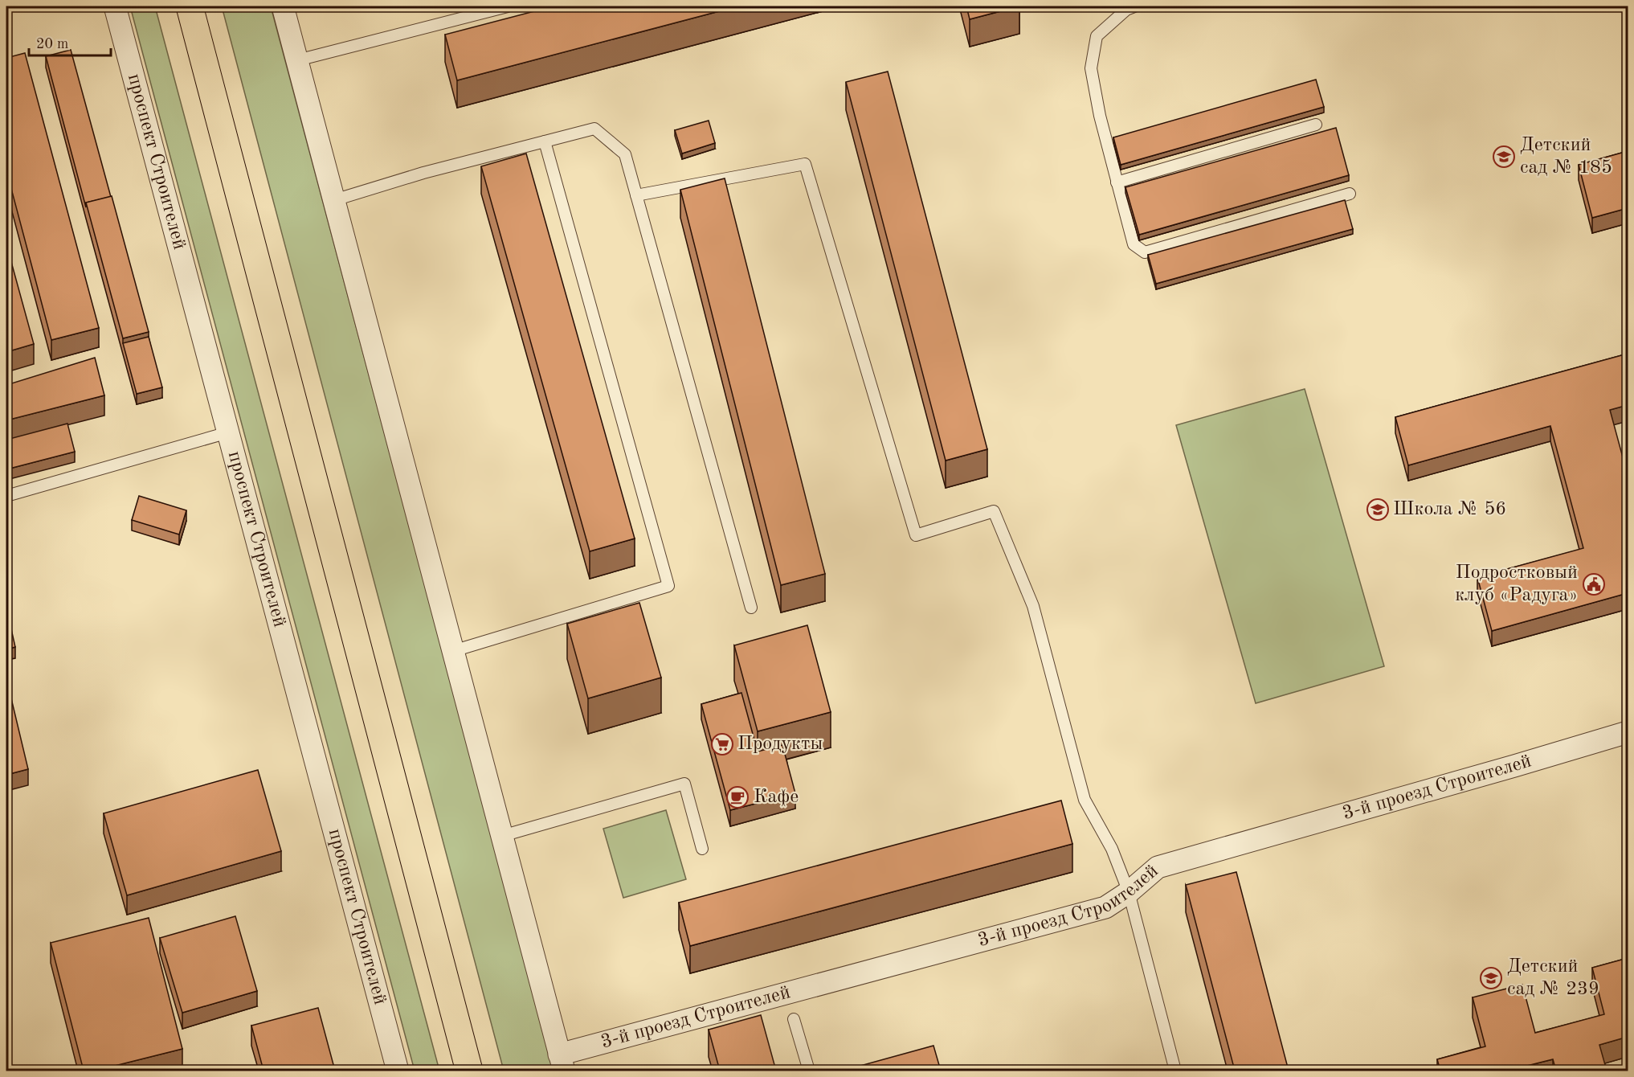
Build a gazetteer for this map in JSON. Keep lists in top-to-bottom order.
{
  "streets": {
    "street": ["проспект Строителей", "3-й проезд Строителей"]
  },
  "places": {
    "school or university": ["Детский сад № 185", "Школа № 56", "Детский сад № 239"],
    "public building": ["Подростковый клуб «Радуга»"],
    "supermarket": ["Продукты"],
    "cafe": ["Кафе"]
  },
  "scale_bar": "20 m"
}
